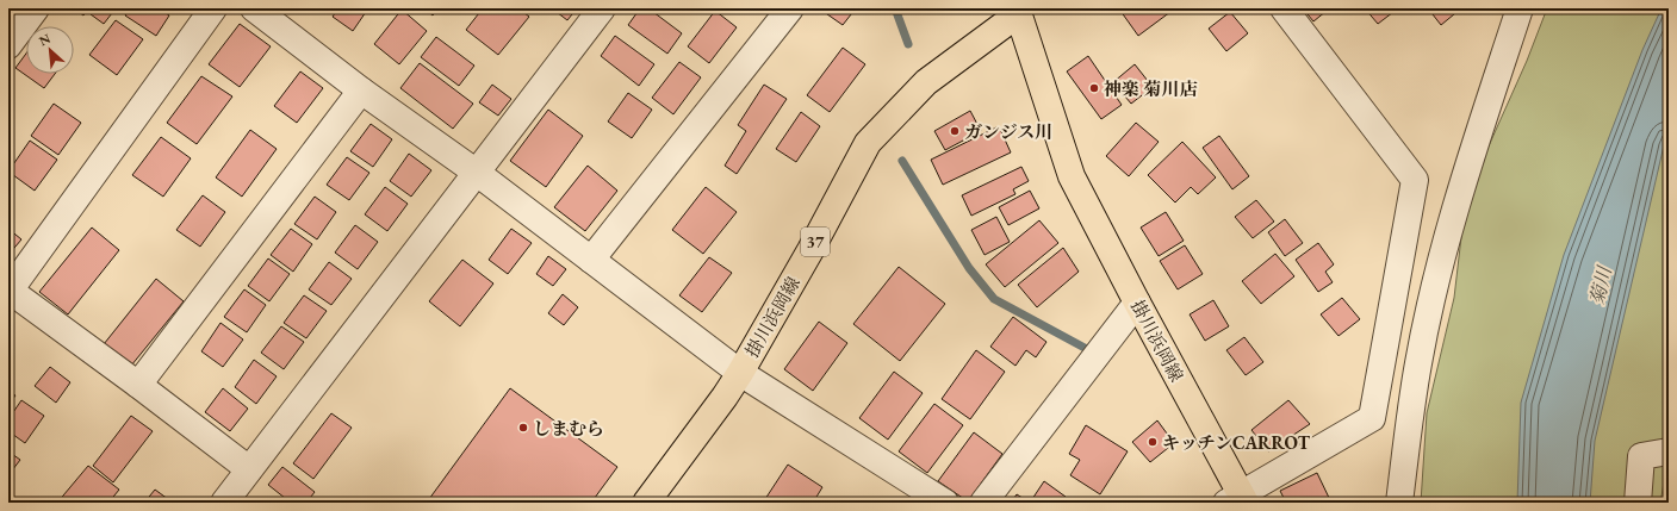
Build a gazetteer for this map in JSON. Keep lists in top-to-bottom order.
{
  "streets": {
    "main road": ["37", "掛川浜岡線"]
  },
  "water": ["菊川"],
  "places": [
    "神楽 菊川店",
    "ガンジス川",
    "しまむら",
    "キッチンCARROT"
  ],
  "north": "top left"
}
